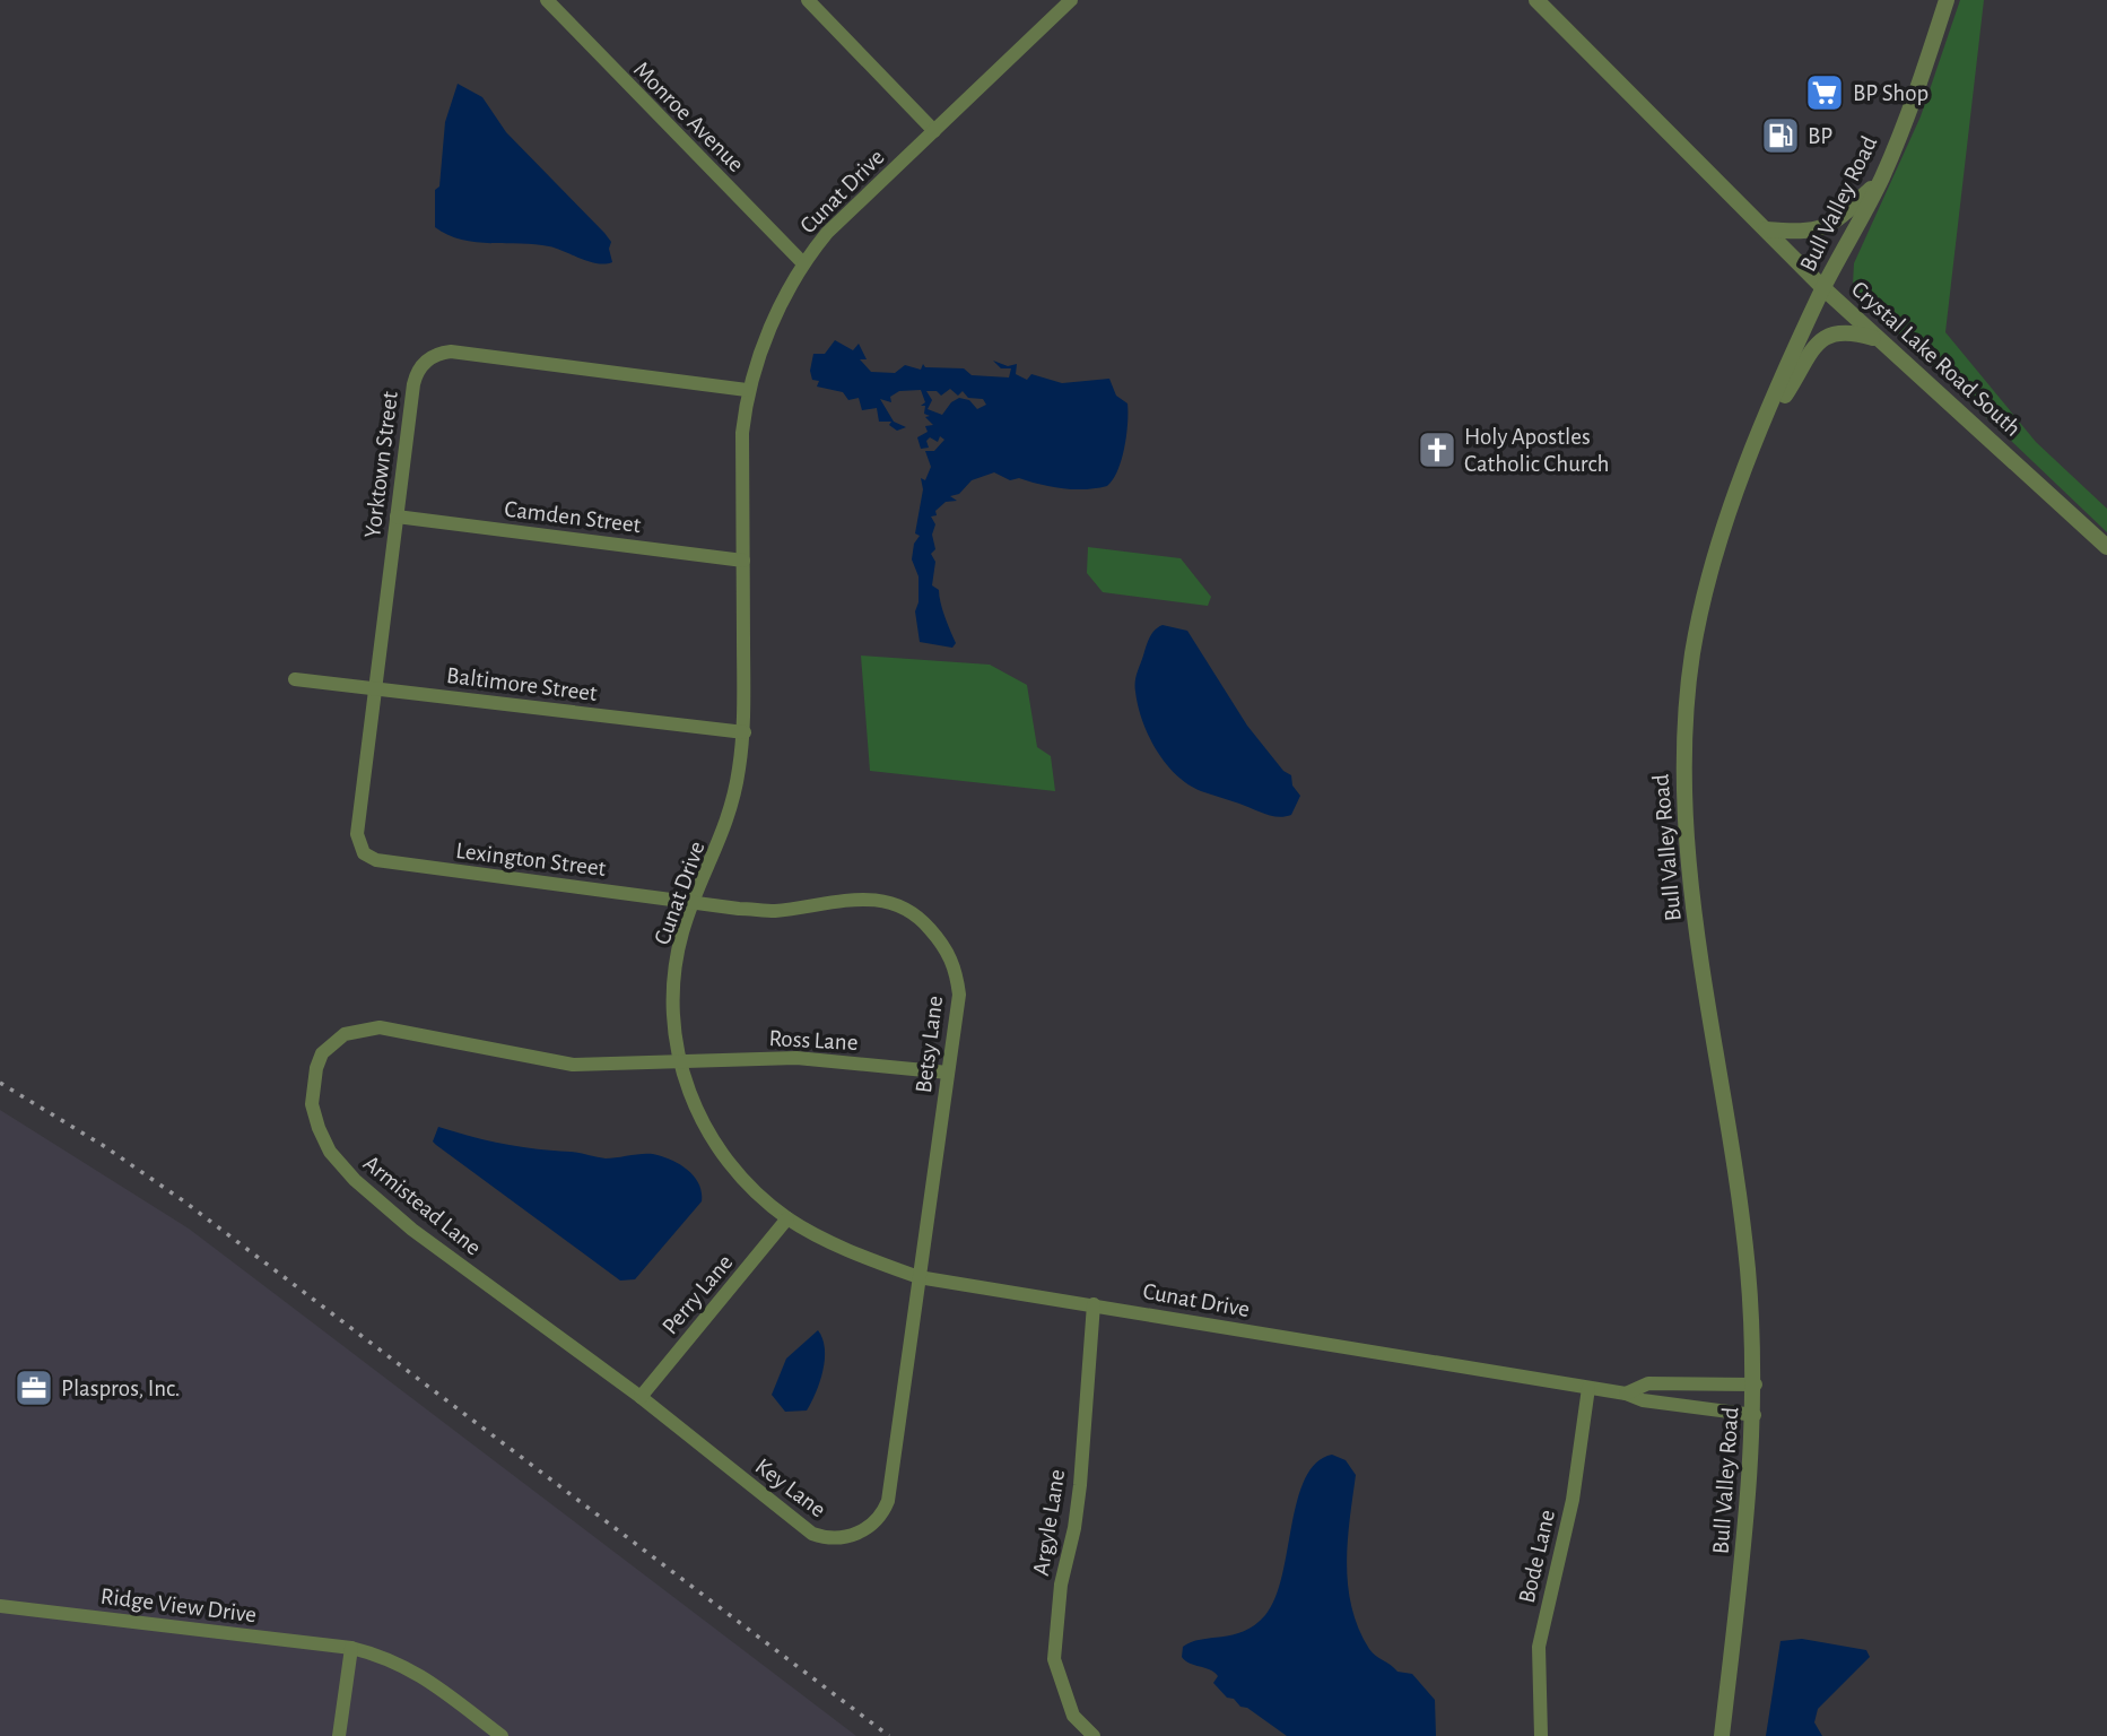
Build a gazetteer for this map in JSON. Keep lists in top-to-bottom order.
{
  "streets": {
    "street": [
      "Monroe Avenue",
      "Cunat Drive",
      "Bull Valley Road",
      "Crystal Lake Road South",
      "Yorktown Street",
      "Camden Street",
      "Baltimore Street",
      "Lexington Street",
      "Ross Lane",
      "Betsy Lane",
      "Armistead Lane",
      "Perry Lane",
      "Key Lane",
      "Argyle Lane",
      "Bode Lane",
      "Ridge View Drive"
    ]
  },
  "crossings": [
    ["Monroe Avenue", "Cunat Drive"],
    ["Cunat Drive", "Bull Valley Road"],
    ["Cunat Drive", "Yorktown Street"],
    ["Cunat Drive", "Camden Street"],
    ["Cunat Drive", "Baltimore Street"],
    ["Cunat Drive", "Lexington Street"],
    ["Cunat Drive", "Ross Lane"],
    ["Cunat Drive", "Betsy Lane"],
    ["Cunat Drive", "Armistead Lane"],
    ["Cunat Drive", "Perry Lane"],
    ["Cunat Drive", "Key Lane"],
    ["Cunat Drive", "Argyle Lane"],
    ["Cunat Drive", "Bode Lane"],
    ["Bull Valley Road", "Crystal Lake Road South"],
    ["Yorktown Street", "Camden Street"],
    ["Yorktown Street", "Baltimore Street"],
    ["Yorktown Street", "Lexington Street"],
    ["Lexington Street", "Betsy Lane"],
    ["Ross Lane", "Betsy Lane"],
    ["Ross Lane", "Armistead Lane"],
    ["Betsy Lane", "Key Lane"],
    ["Armistead Lane", "Perry Lane"],
    ["Armistead Lane", "Key Lane"],
    ["Perry Lane", "Key Lane"]
  ],
  "places": {
    "supermarket": ["BP Shop"],
    "fuel station": ["BP"],
    "church": ["Holy Apostles Catholic Church"],
    "office": ["Plaspros, Inc."]
  }
}
